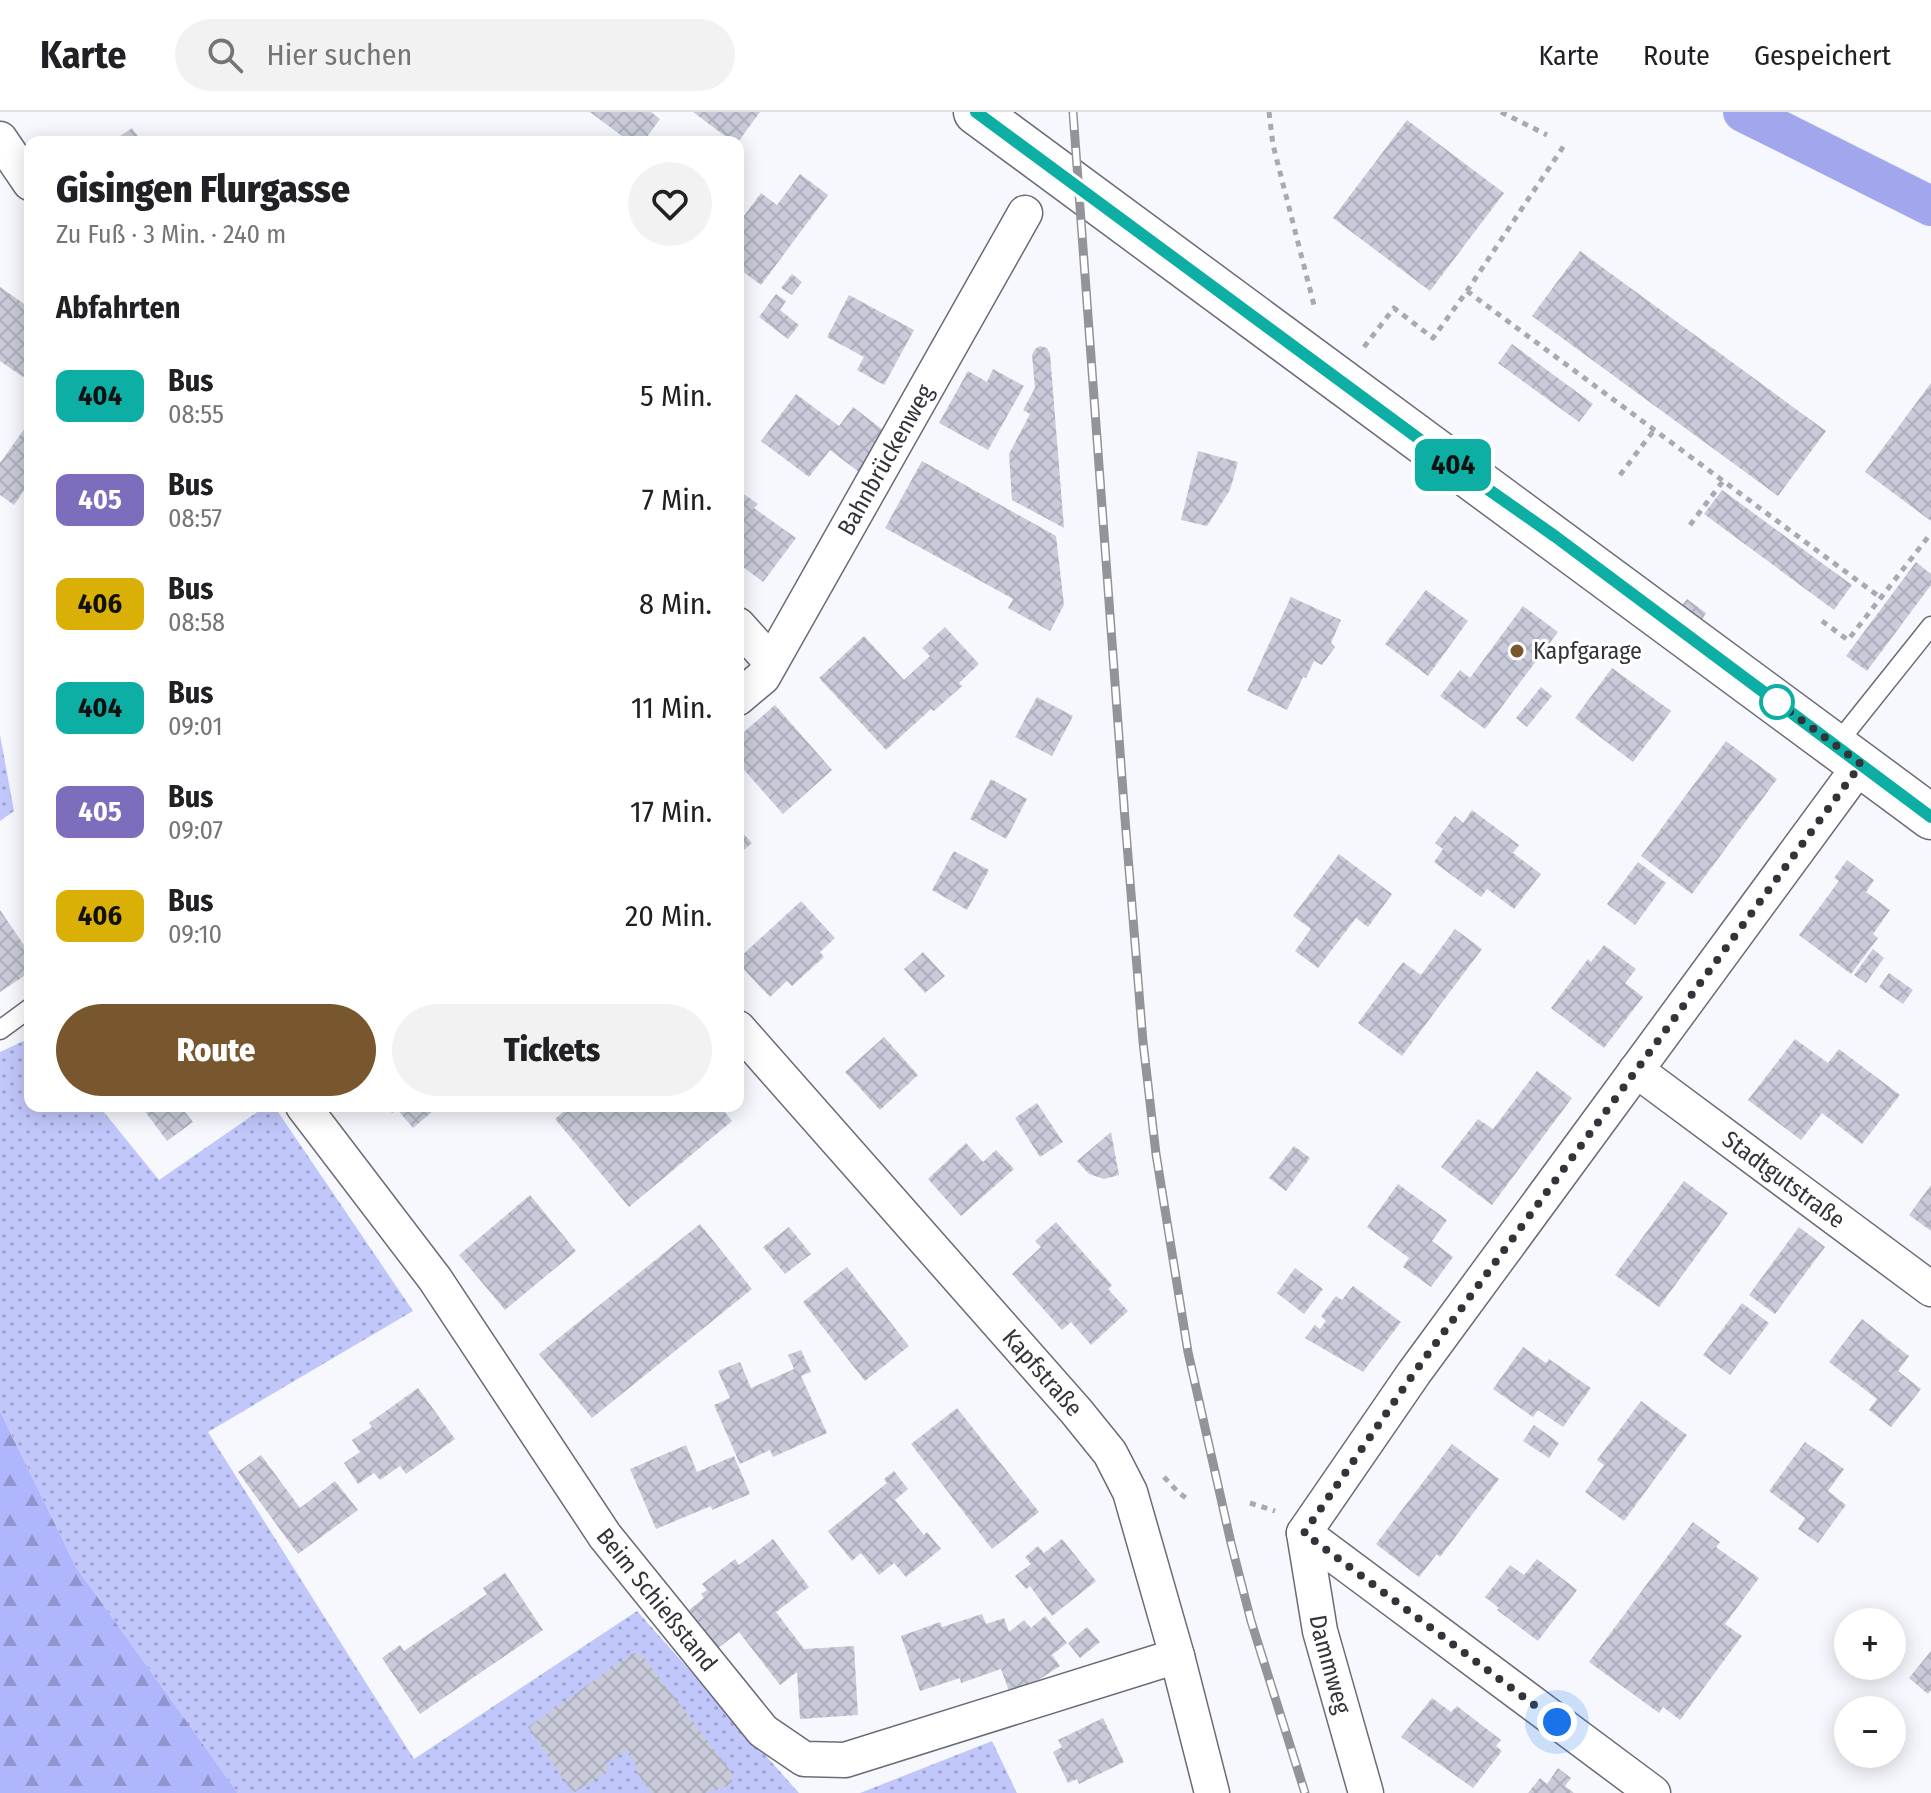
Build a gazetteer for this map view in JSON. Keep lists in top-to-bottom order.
{
  "streets": {
    "street": [
      "Bahnbrückenweg",
      "Stadtgutstraße",
      "Kapfstraße",
      "Beim Schießstand",
      "Dammweg"
    ]
  },
  "crossings": [
    ["Kapfstraße", "Beim Schießstand"]
  ],
  "places": ["Kapfgarage"],
  "lines": ["bus line 404"],
  "page": {
    "header": "Karte",
    "search": "Hier suchen",
    "nav": ["Karte", "Route", "Gespeichert"],
    "on_map": "404",
    "heading": [
      ["Gisingen Flurgasse", "Zu Fuß · 3 Min. · 240 m"],
      "Abfahrten"
    ],
    "list": [
      {
        "mark": "404",
        "name": "Bus",
        "note": "08:55",
        "value": "5 Min."
      },
      {
        "mark": "405",
        "name": "Bus",
        "note": "08:57",
        "value": "7 Min."
      },
      {
        "mark": "406",
        "name": "Bus",
        "note": "08:58",
        "value": "8 Min."
      },
      {
        "mark": "404",
        "name": "Bus",
        "note": "09:01",
        "value": "11 Min."
      },
      {
        "mark": "405",
        "name": "Bus",
        "note": "09:07",
        "value": "17 Min."
      },
      {
        "mark": "406",
        "name": "Bus",
        "note": "09:10",
        "value": "20 Min."
      }
    ],
    "buttons": ["Route", "Tickets"],
    "map_buttons": ["+", "−"]
  }
}
